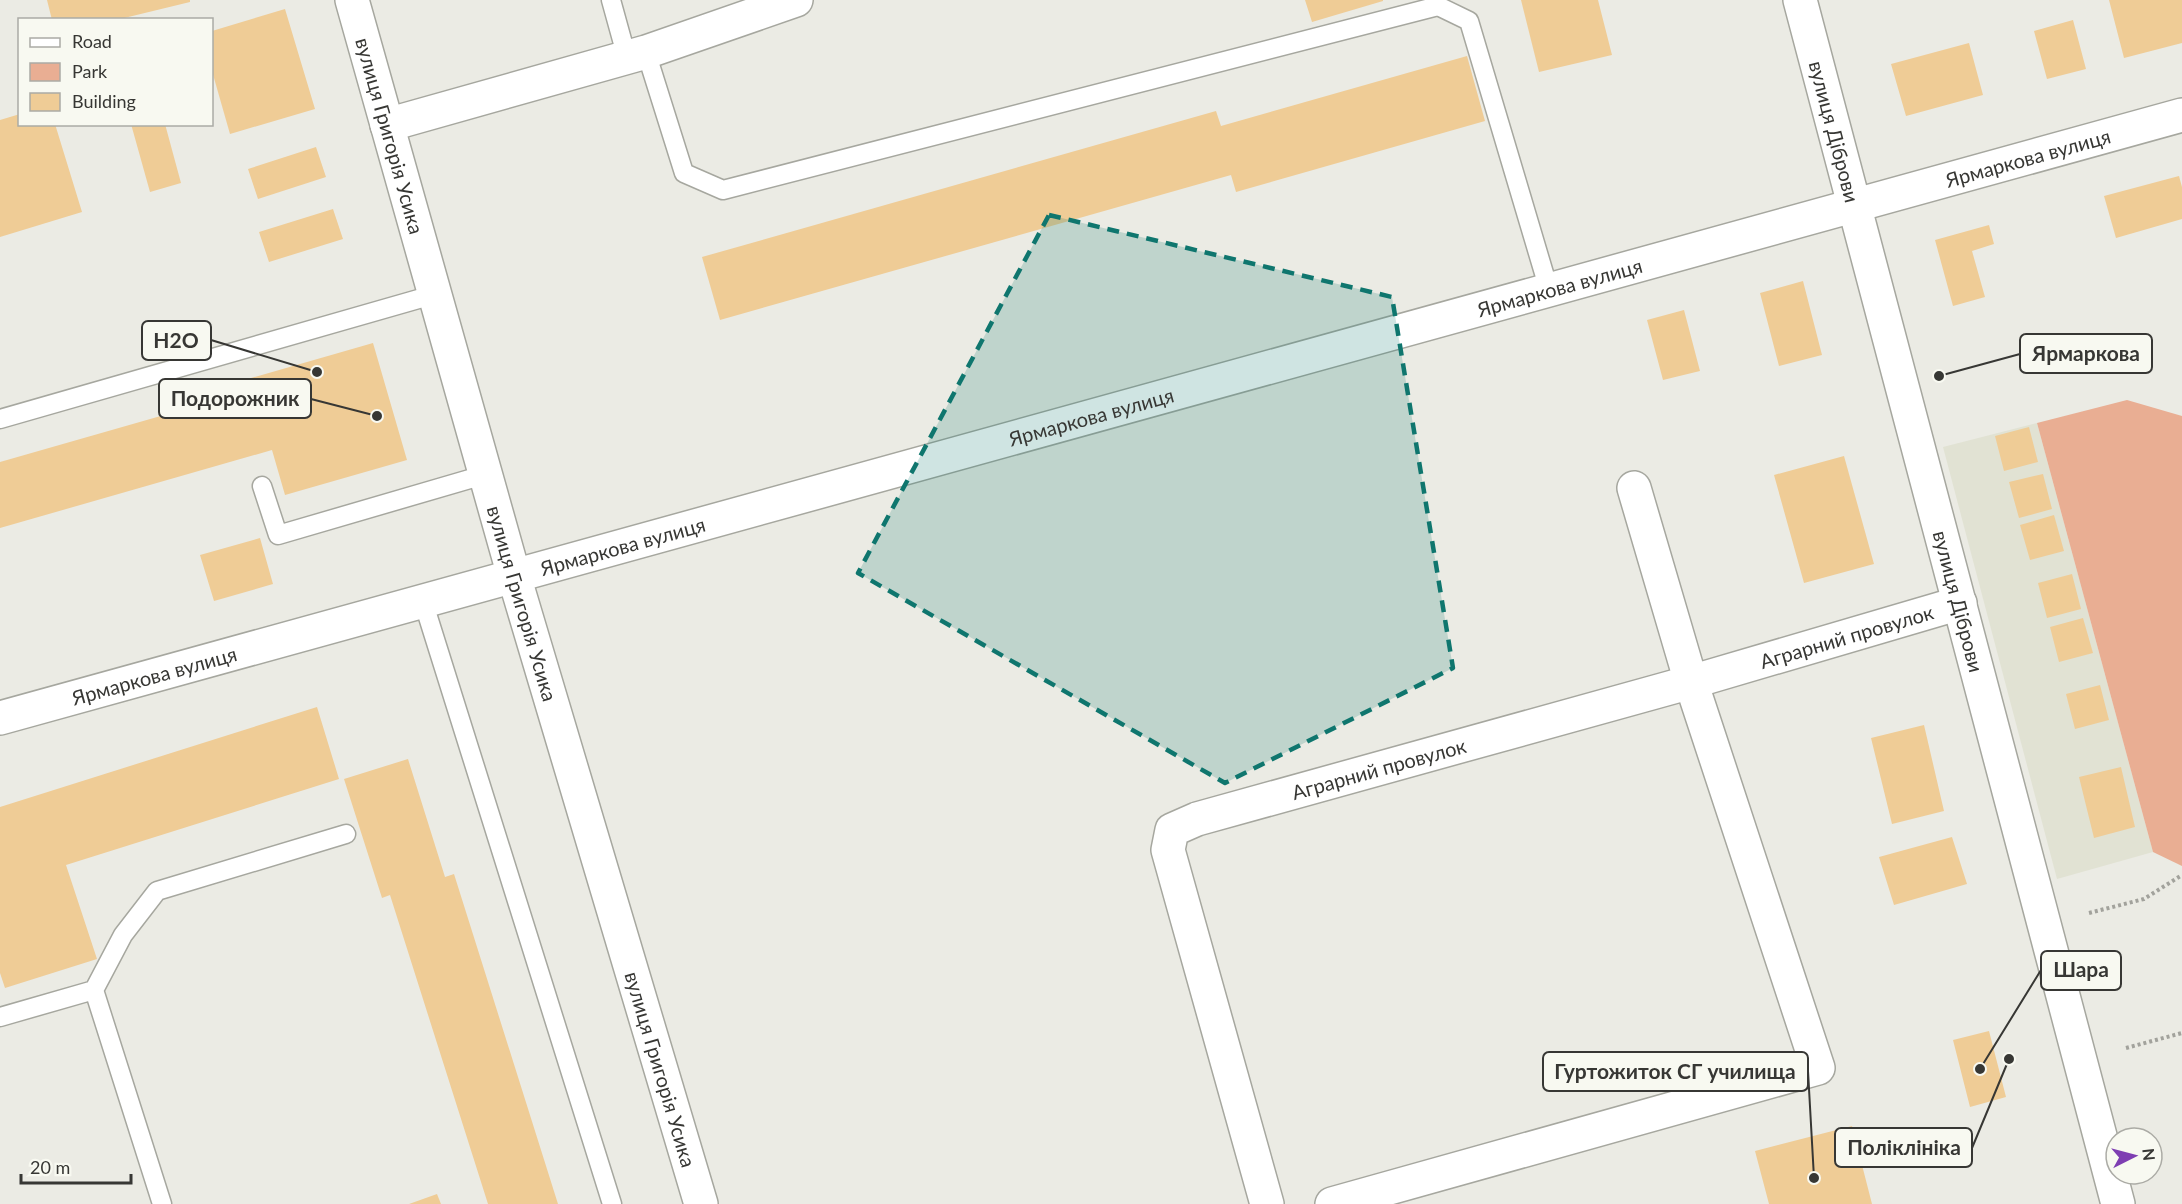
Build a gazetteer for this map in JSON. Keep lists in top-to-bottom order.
{
  "streets": {
    "street": [
      "вулиця Діброви",
      "вулиця Григорія Усика",
      "Ярмаркова вулиця",
      "Аграрний провулок"
    ]
  },
  "crossings": [
    ["вулиця Діброви", "Ярмаркова вулиця"],
    ["вулиця Діброви", "Аграрний провулок"],
    ["вулиця Григорія Усика", "Ярмаркова вулиця"]
  ],
  "places": [
    "H2O",
    "Ярмаркова",
    "Подорожник",
    "Поліклініка",
    "Шара",
    "Гуртожиток СГ училища"
  ],
  "legend": ["Road", "Park", "Building"],
  "scale_bar": "20 m",
  "north": "right"
}
